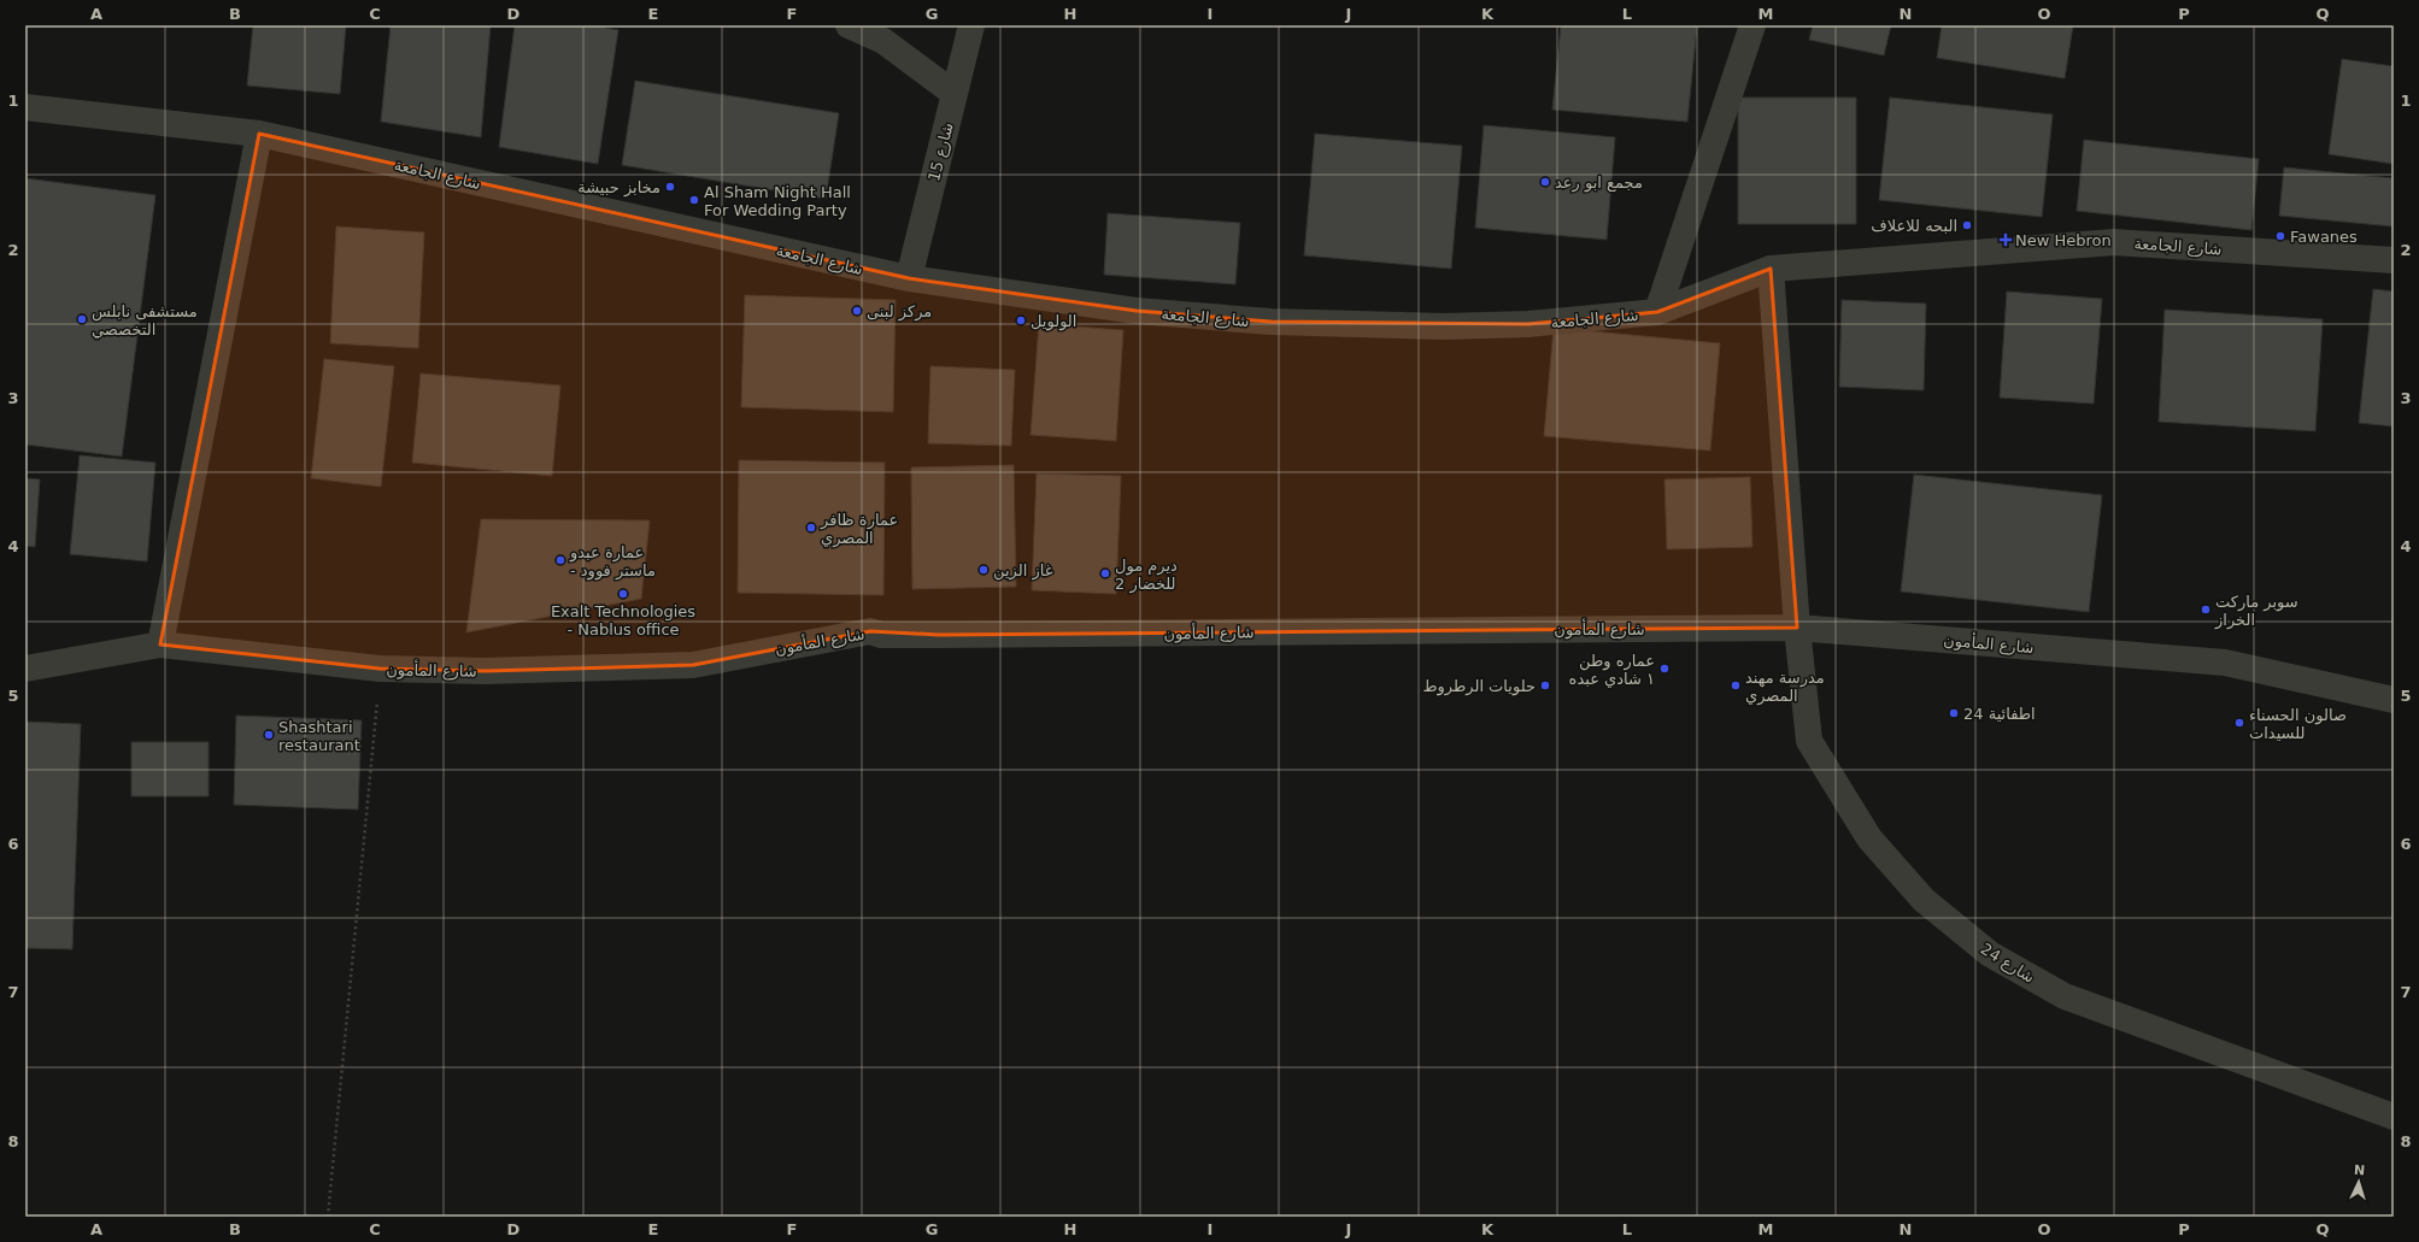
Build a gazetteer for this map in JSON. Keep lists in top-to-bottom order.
{
  "streets": {
    "street": [
      "شارع 15",
      "شارع الجامعة",
      "شارع المأمون",
      "شارع 24"
    ]
  },
  "crossings": [
    ["شارع 15", "شارع الجامعة"],
    ["شارع الجامعة", "شارع 24"],
    ["شارع المأمون", "شارع 24"]
  ],
  "places": {
    "other": [
      "مجمع ابو رعد",
      "مخابز حبيشة",
      "Al Sham Night Hall For Wedding Party",
      "البحه للاعلاف",
      "Fawanes",
      "مركز لبنى",
      "مستشفى نابلس التخصصي",
      "الولويل",
      "عمارة ظافر المصري",
      "عمارة عبدو - ماستر فوود",
      "غاز الزين",
      "ديرم مول 2 للخضار",
      "Exalt Technologies - Nablus office",
      "سوبر ماركت الخراز",
      "عماره وطن ١ شادي عبده",
      "حلويات الرطروط",
      "مدرسة مهند المصري",
      "اطفائية 24",
      "صالون الحسناء للسيدات",
      "Shashtari restaurant"
    ],
    "health": ["New Hebron"]
  },
  "north": "top",
  "grid": {
    "columns": [
      "A",
      "B",
      "C",
      "D",
      "E",
      "F",
      "G",
      "H",
      "I",
      "J",
      "K",
      "L",
      "M",
      "N",
      "O",
      "P",
      "Q"
    ],
    "rows": [
      "1",
      "2",
      "3",
      "4",
      "5",
      "6",
      "7",
      "8"
    ]
  }
}
